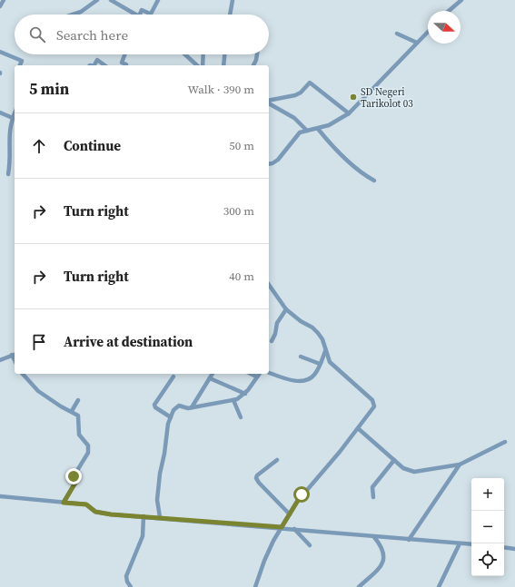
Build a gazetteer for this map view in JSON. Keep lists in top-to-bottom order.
{
  "places": ["SD Negeri Tarikolot 03"],
  "north": "right",
  "page": {
    "search": "Search here",
    "heading": ["5 min", "Walk · 390 m"],
    "list": [
      ["Continue", "50 m"],
      ["Turn right", "300 m"],
      ["Turn right", "40 m"],
      "Arrive at destination"
    ],
    "map_buttons": ["+", "−"]
  }
}
